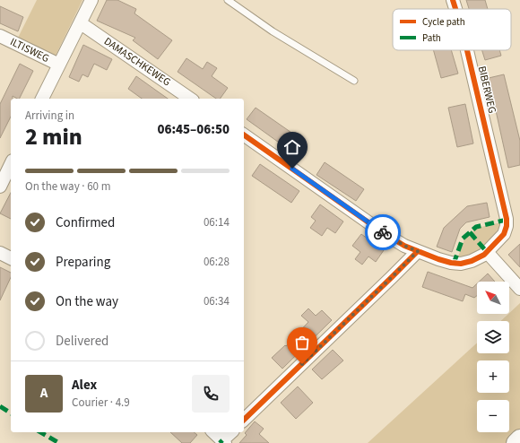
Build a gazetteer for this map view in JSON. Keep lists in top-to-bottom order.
{
  "streets": {
    "street": ["ILTISWEG", "DAMASCHKEWEG", "BIBERWEG"]
  },
  "legend": ["Cycle path", "Path"],
  "north": "top left",
  "page": {
    "heading": ["2 min", "Arriving in", "06:45–06:50"],
    "panel": ["Alex", "Courier · 4.9"],
    "bar": "On the way · 60 m",
    "list": [
      ["Confirmed", "06:14"],
      ["Preparing", "06:28"],
      ["On the way", "06:34"],
      "Delivered"
    ],
    "map_buttons": ["+", "−"],
    "round": "A"
  }
}
